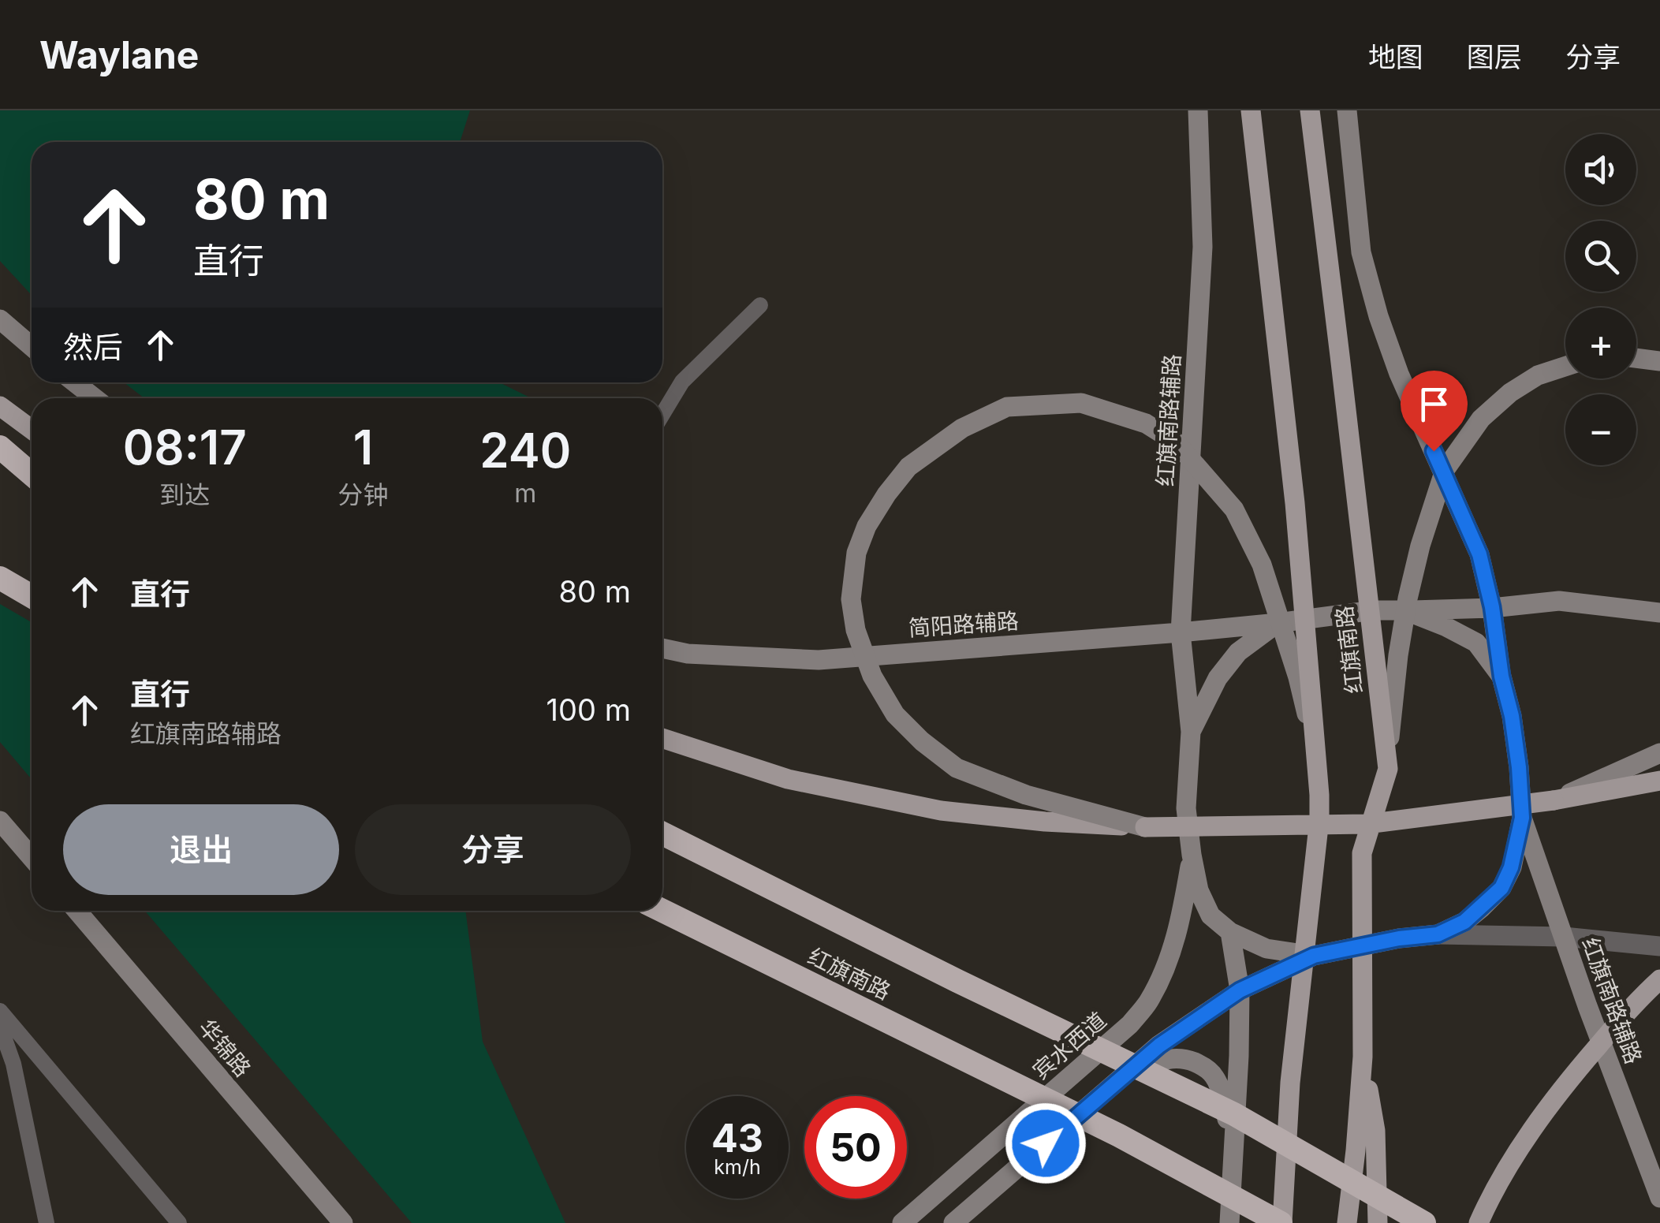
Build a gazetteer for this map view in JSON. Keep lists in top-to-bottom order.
{
  "streets": {
    "highway": ["红旗南路"],
    "main road": [
      "红旗南路辅路",
      "简阳路辅路",
      "宾水西道",
      "华锦路"
    ]
  },
  "crossings": [
    ["红旗南路辅路", "简阳路辅路"]
  ],
  "page": {
    "header": "Waylane",
    "nav": ["地图", "图层", "分享"],
    "map_buttons": ["+", "−"],
    "turn": ["80 m", "直行"],
    "then": "然后",
    "eta": [
      "08:17",
      "到达",
      "1",
      "分钟",
      "240",
      "m"
    ],
    "list": [
      {
        "name": "直行",
        "value": "80 m"
      },
      {
        "name": "直行",
        "note": "红旗南路辅路",
        "value": "100 m"
      }
    ],
    "buttons": ["退出", "分享"],
    "speed": "43 km/h",
    "limit": "50"
  }
}
